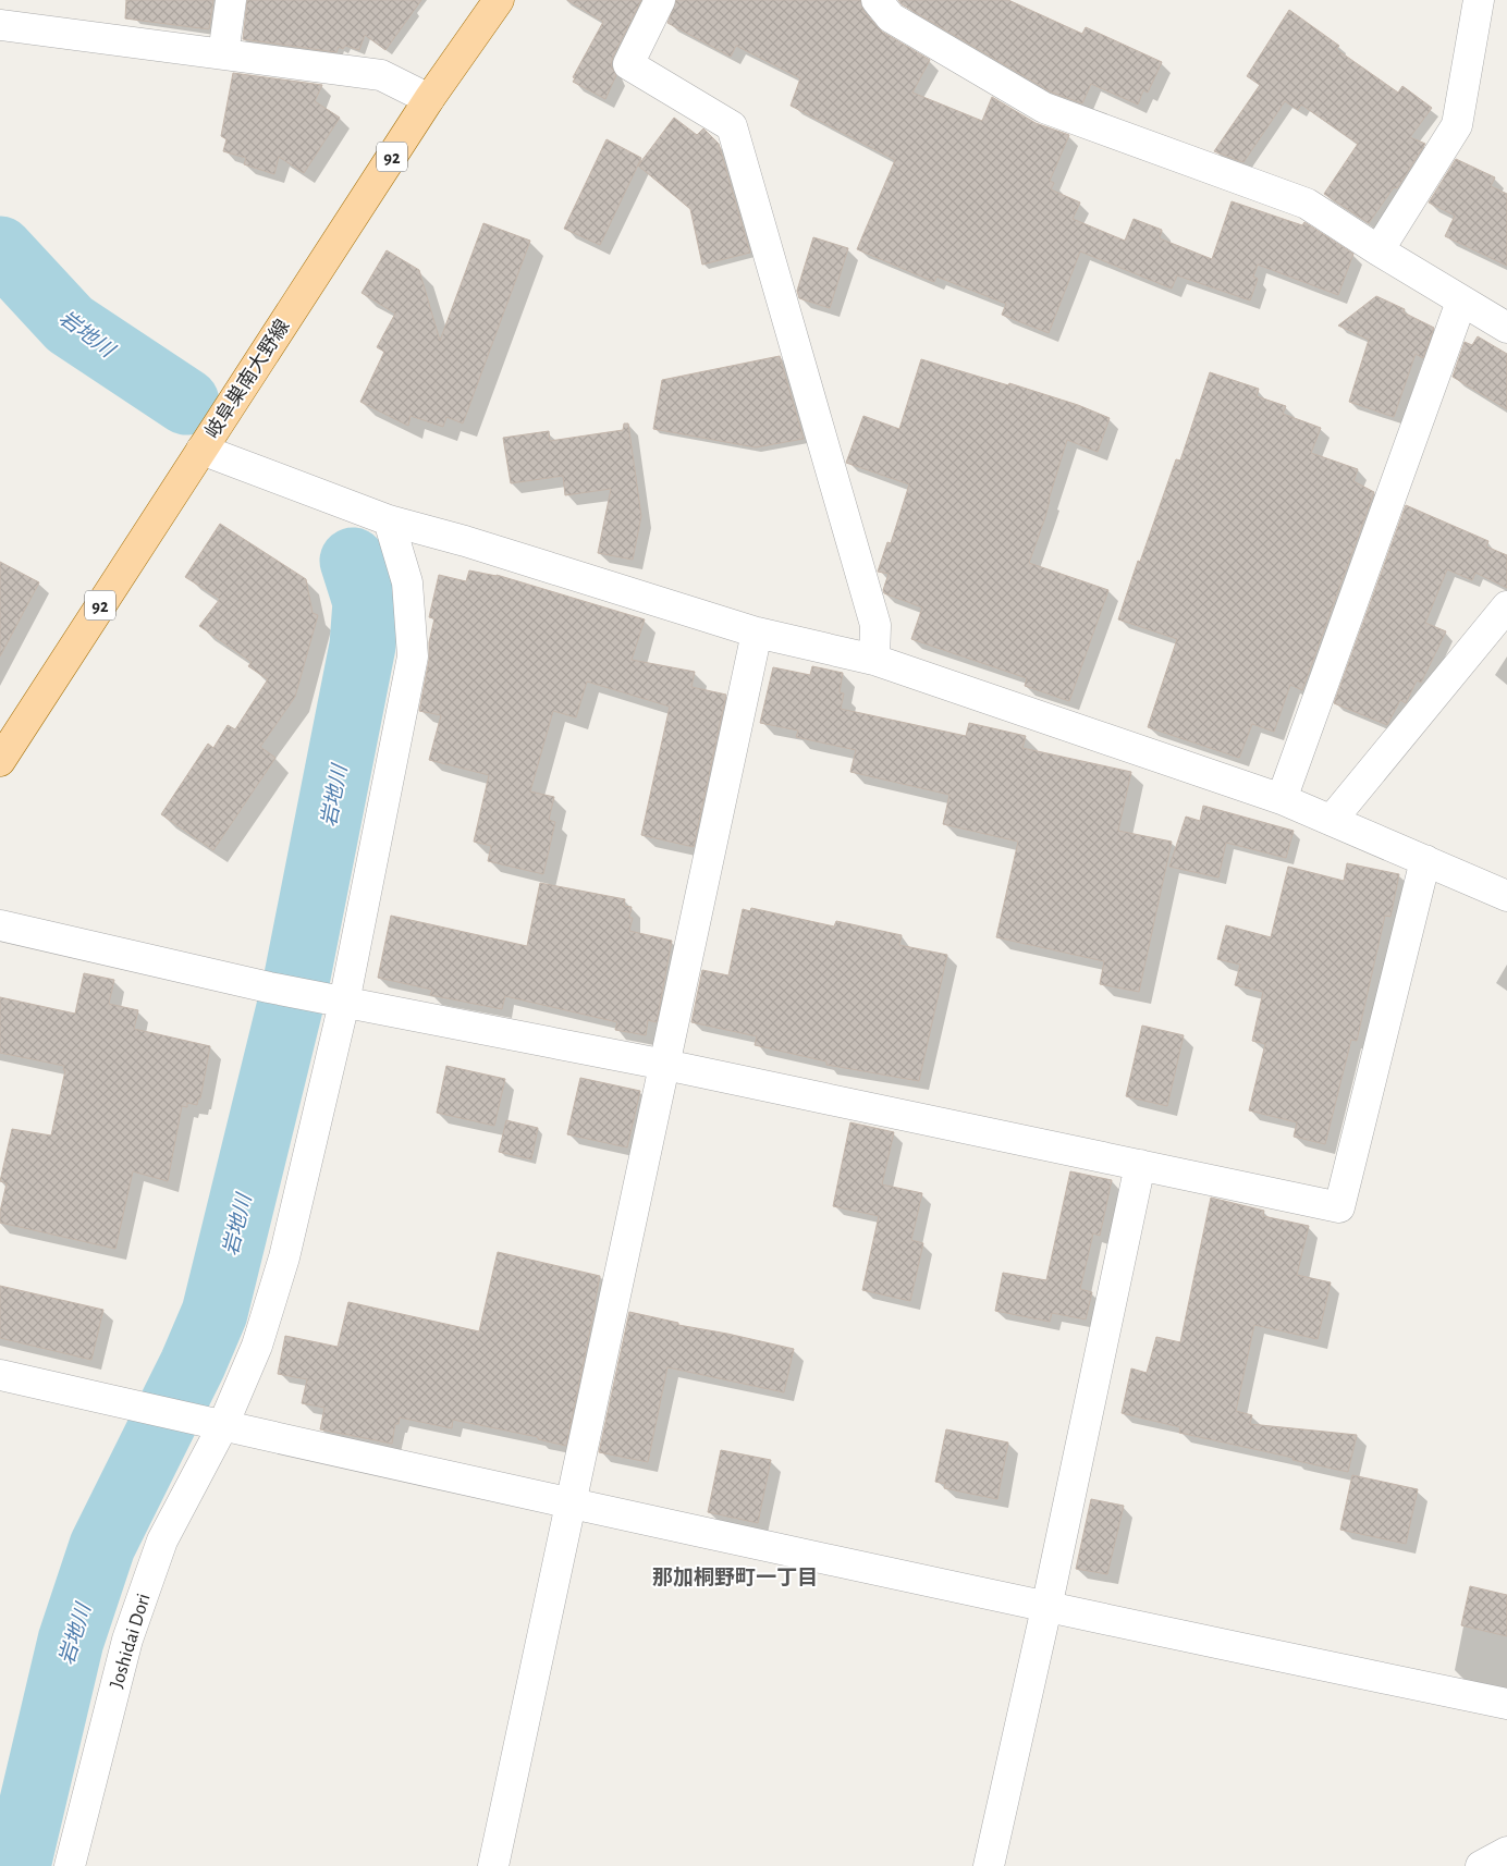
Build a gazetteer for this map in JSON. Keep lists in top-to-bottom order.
{
  "streets": {
    "main road": ["92", "岐阜巣南大野線"],
    "street": ["Joshidai Dori"]
  },
  "districts": ["那加桐野町一丁目"],
  "water": ["岩地川"]
}
